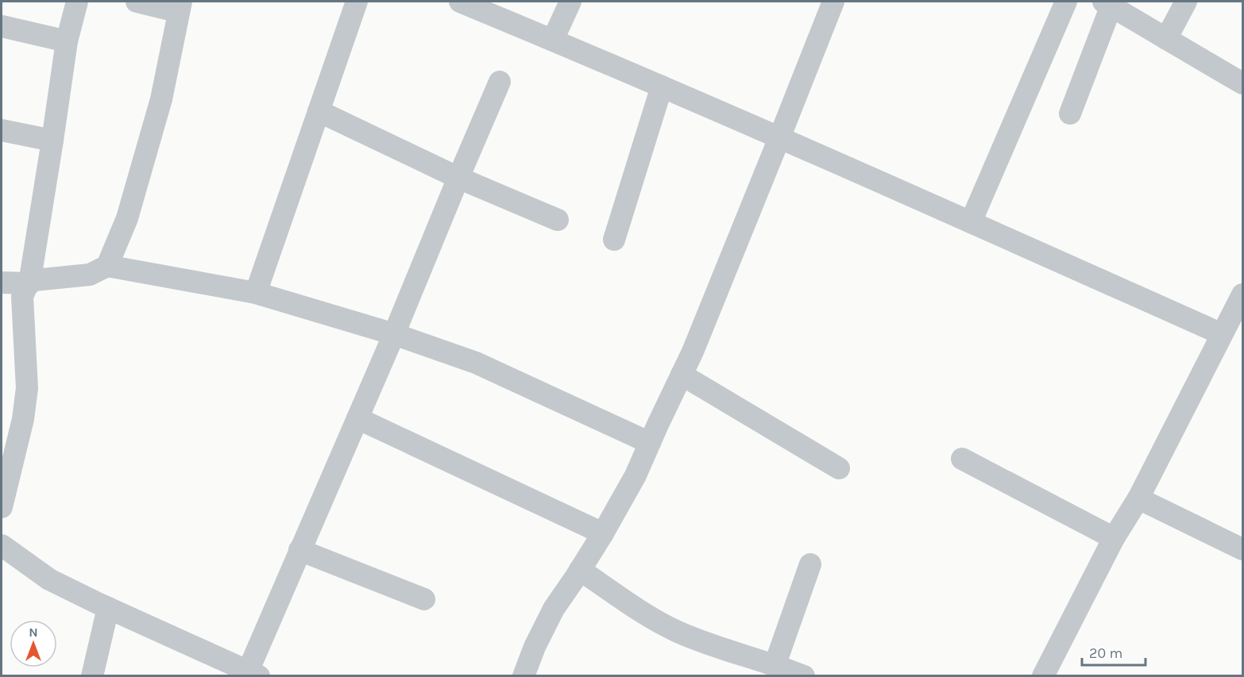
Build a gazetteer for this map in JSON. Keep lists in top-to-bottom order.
{
  "scale_bar": "20 m",
  "north": "top"
}
